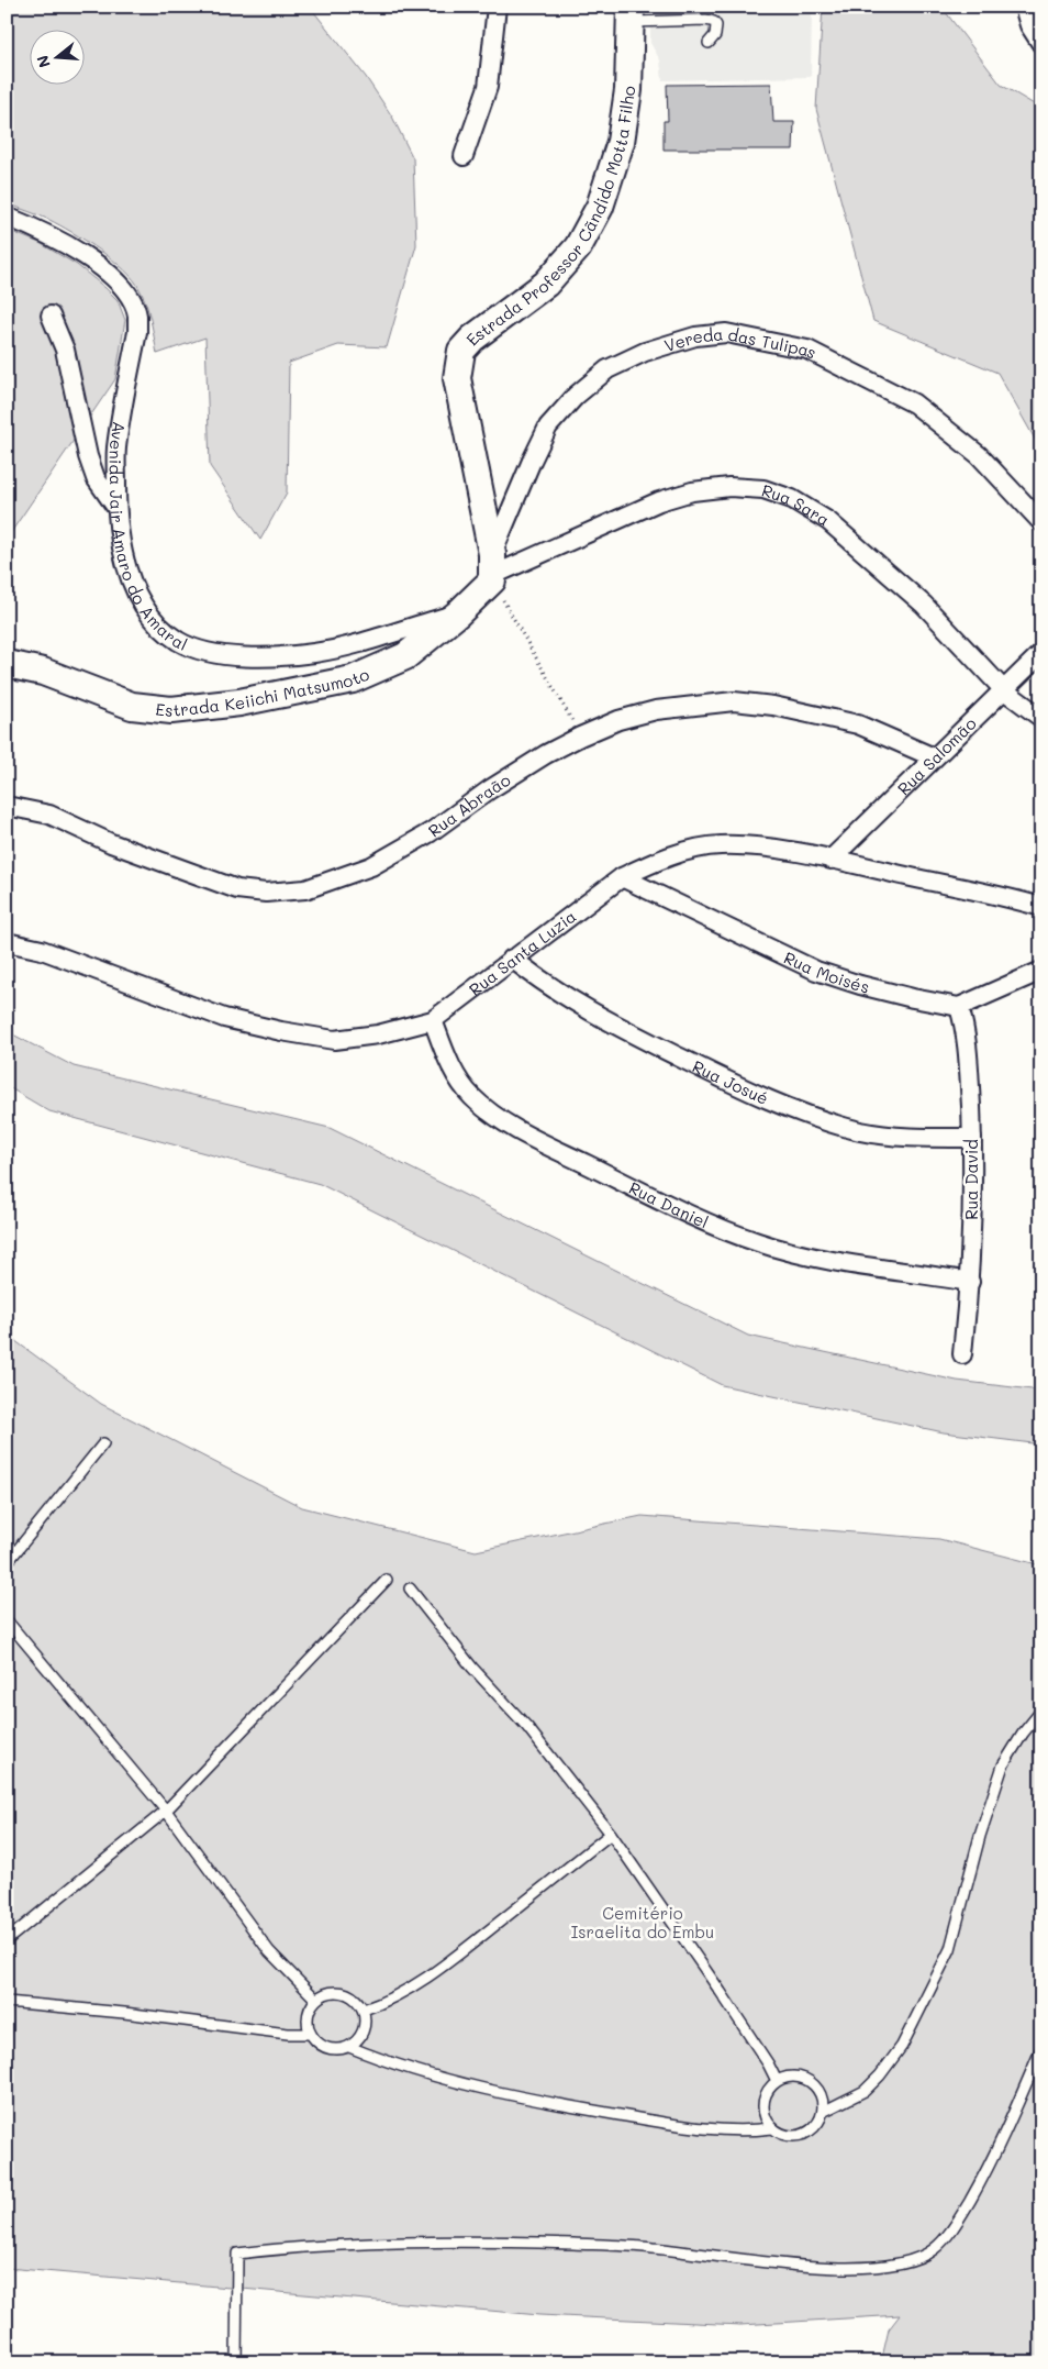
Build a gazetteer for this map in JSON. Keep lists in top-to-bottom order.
{
  "streets": {
    "main road": ["Estrada Professor Cãndido Motta Filho", "Estrada Keiichi Matsumoto"],
    "street": [
      "Vereda das Tulipas",
      "Rua Sara",
      "Avenida Jair Amaro do Amaral",
      "Rua Salomão",
      "Rua Abraão",
      "Rua Santa Luzia",
      "Rua Moisés",
      "Rua Josué",
      "Rua David",
      "Rua Daniel"
    ]
  },
  "crossings": [
    ["Estrada Professor Cãndido Motta Filho", "Vereda das Tulipas"],
    ["Estrada Professor Cãndido Motta Filho", "Rua Sara"],
    ["Estrada Professor Cãndido Motta Filho", "Estrada Keiichi Matsumoto"],
    ["Rua Sara", "Estrada Keiichi Matsumoto"],
    ["Rua Sara", "Rua Salomão"],
    ["Avenida Jair Amaro do Amaral", "Estrada Keiichi Matsumoto"],
    ["Rua Salomão", "Rua Abraão"],
    ["Rua Salomão", "Rua Santa Luzia"],
    ["Rua Santa Luzia", "Rua Moisés"],
    ["Rua Santa Luzia", "Rua Josué"],
    ["Rua Santa Luzia", "Rua Daniel"],
    ["Rua Moisés", "Rua David"],
    ["Rua Josué", "Rua David"],
    ["Rua David", "Rua Daniel"]
  ],
  "parks": ["Cemitério Israelita do Embu"],
  "north": "left"
}
